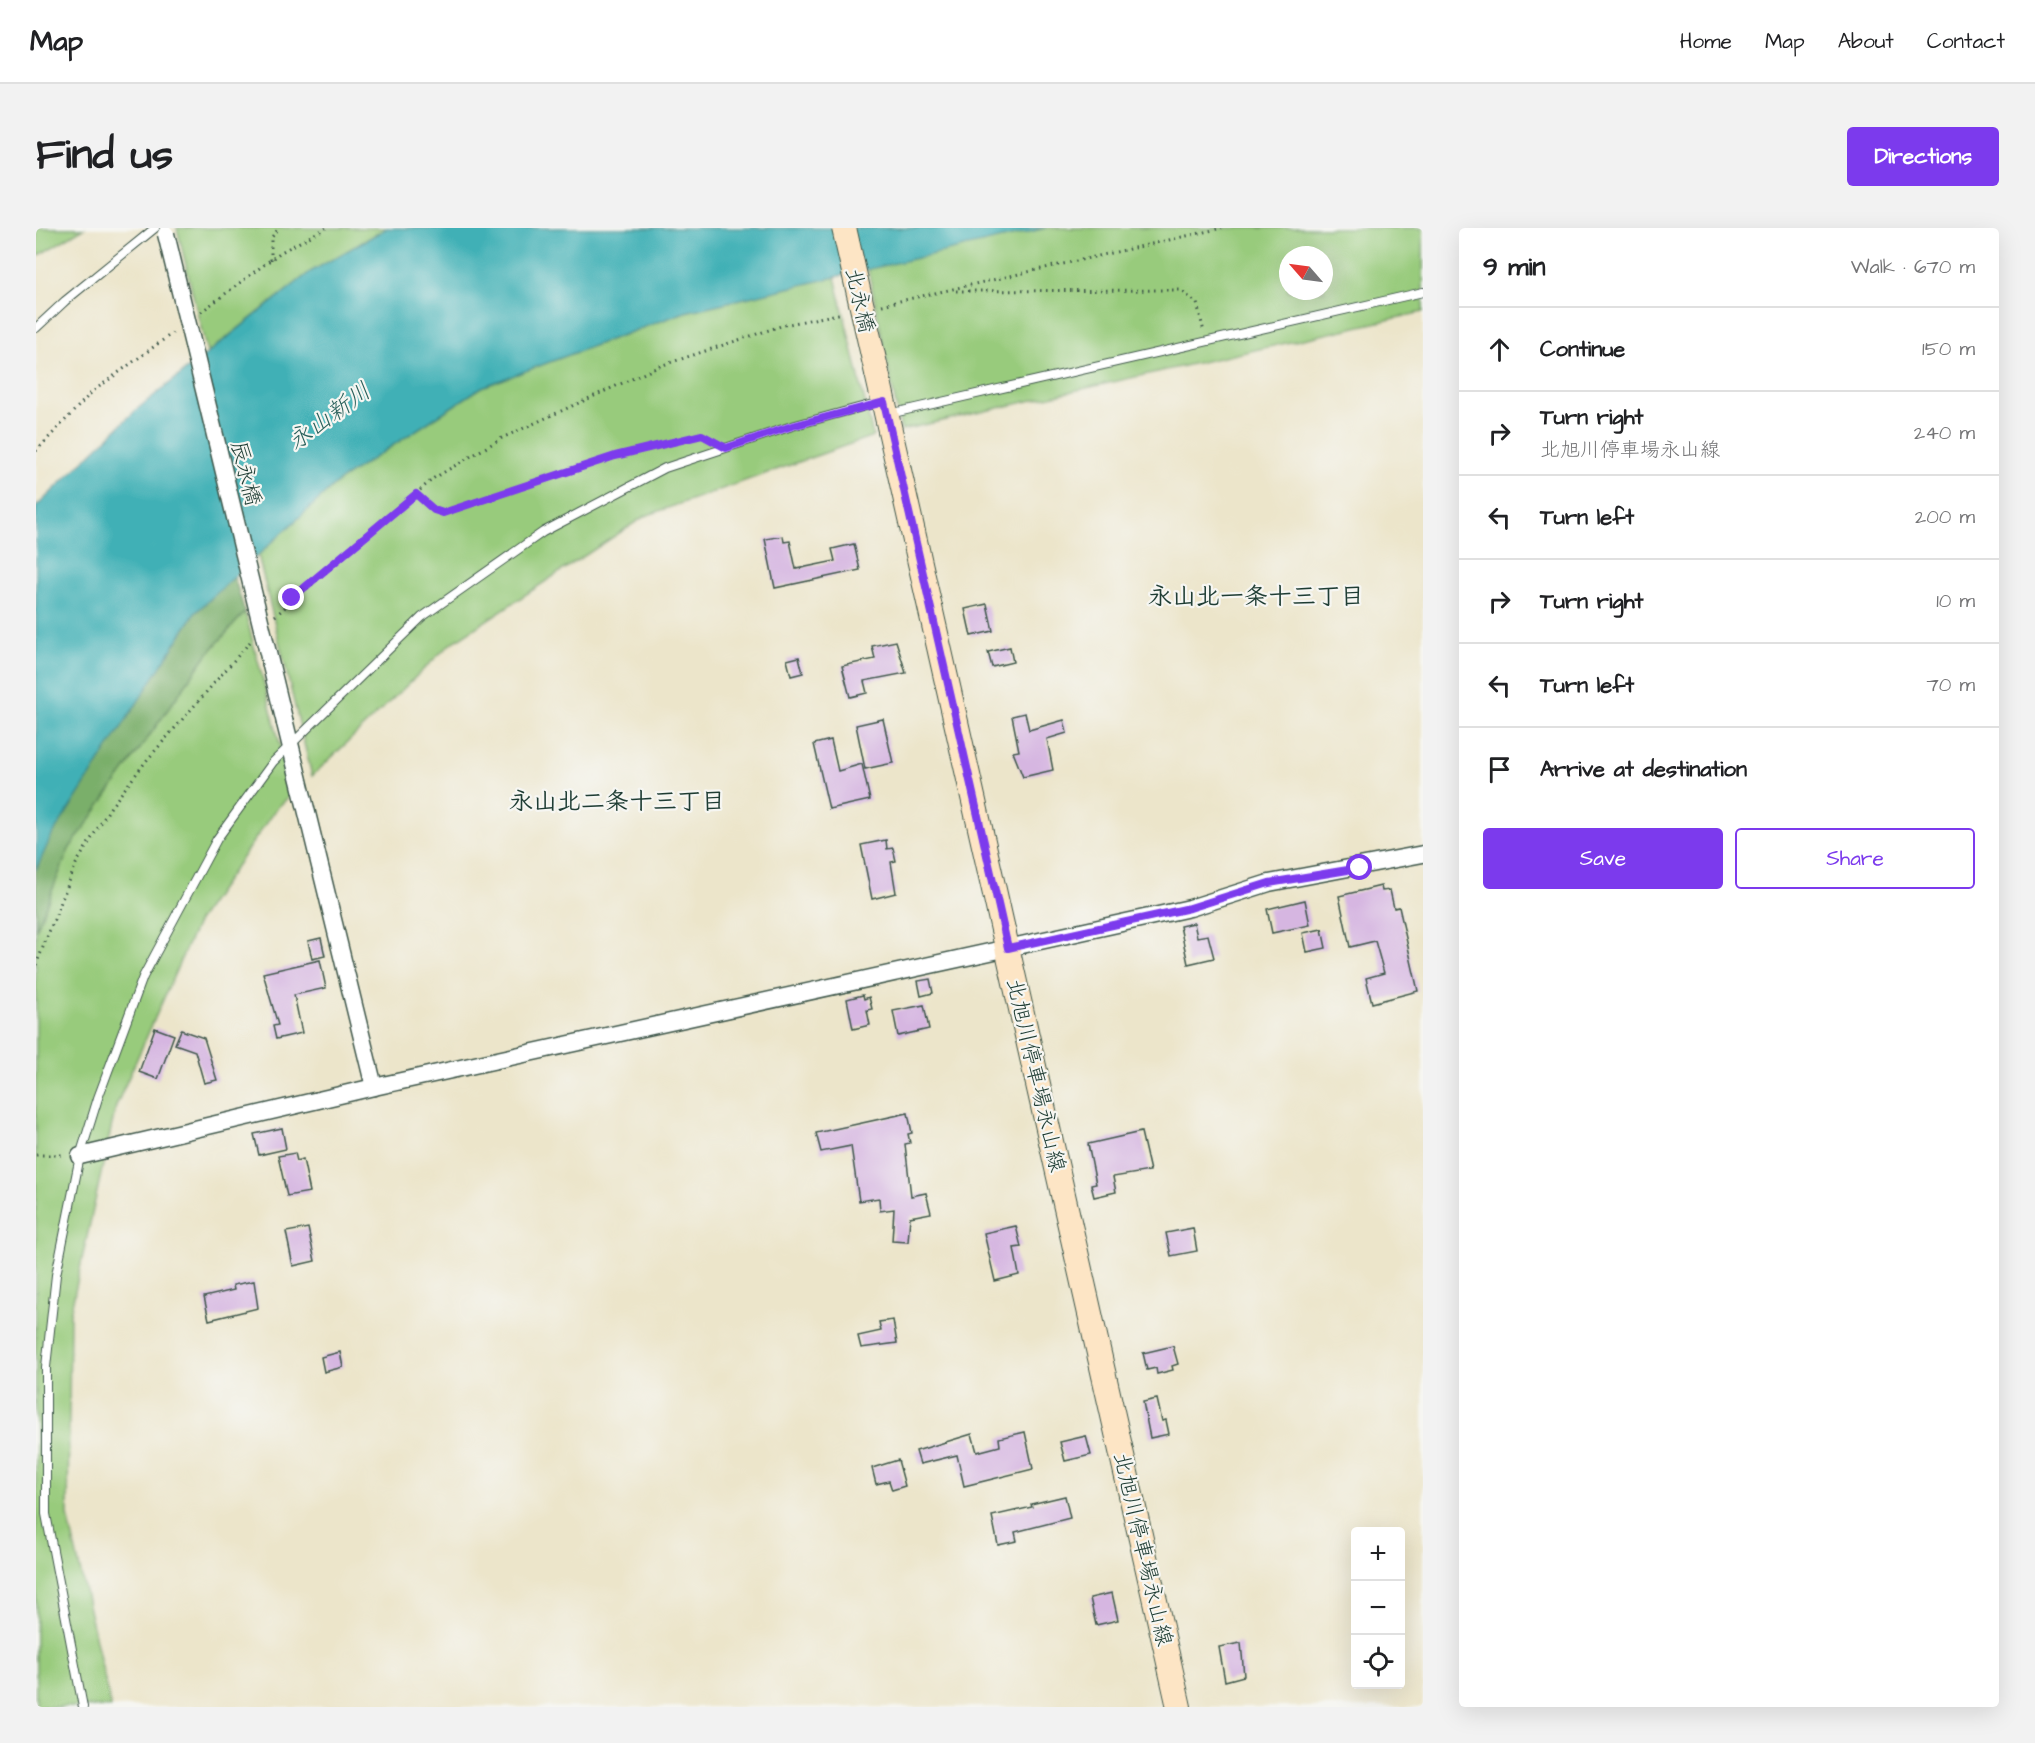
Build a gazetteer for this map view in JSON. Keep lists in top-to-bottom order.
{
  "streets": {
    "main road": ["北永橋", "北旭川停車場永山線"],
    "street": ["辰永橋"]
  },
  "crossings": [
    ["北永橋", "北旭川停車場永山線"]
  ],
  "districts": ["永山北一条十三丁目", "永山北二条十三丁目"],
  "water": ["永山新川"],
  "north": "top left",
  "page": {
    "header": "Map",
    "nav": [
      "Home",
      "Map",
      "About",
      "Contact"
    ],
    "title": "Find us",
    "buttons": [
      "Directions",
      ["Save", "Share"]
    ],
    "heading": ["9 min", "Walk · 670 m"],
    "list": [
      ["Continue", "150 m"],
      ["Turn right", "北旭川停車場永山線", "240 m"],
      ["Turn left", "200 m"],
      ["Turn right", "10 m"],
      ["Turn left", "70 m"],
      "Arrive at destination"
    ],
    "map_buttons": ["+", "−"]
  }
}
